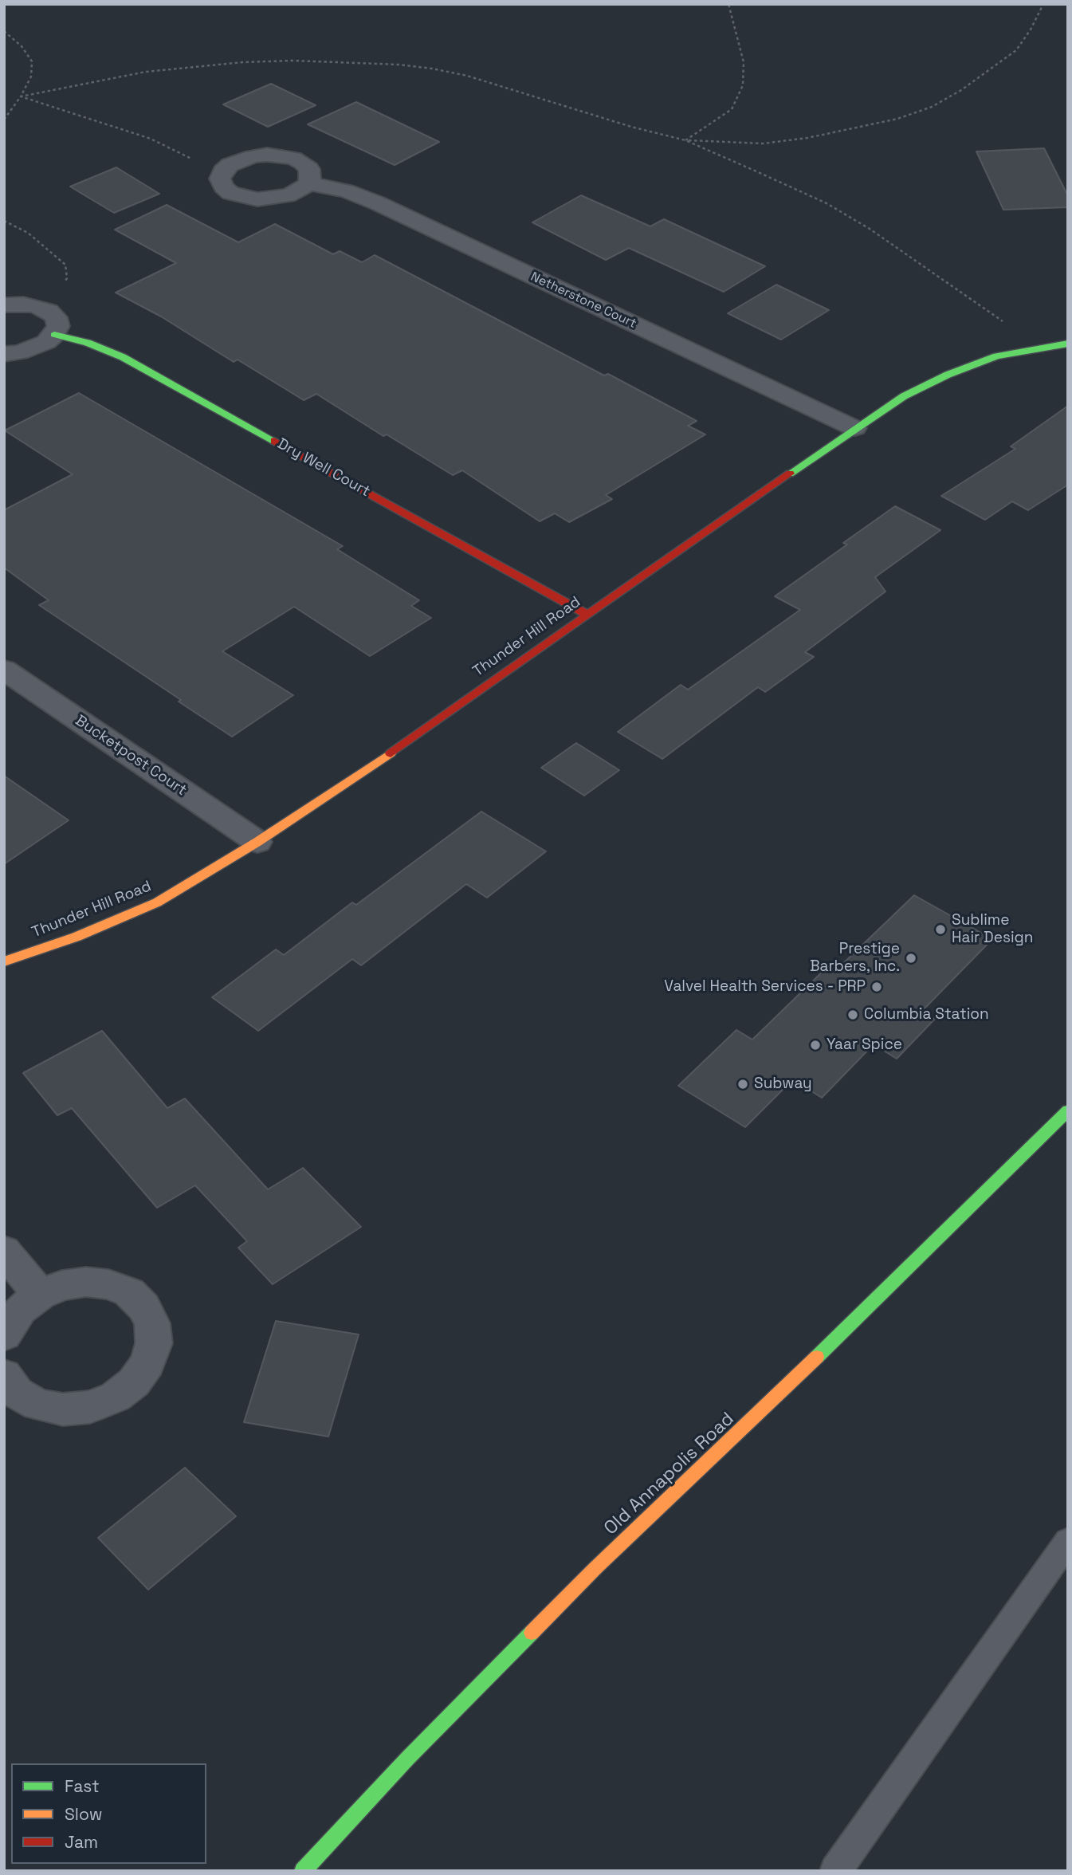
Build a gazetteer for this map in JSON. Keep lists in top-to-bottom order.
{
  "streets": {
    "street": [
      "Netherstone Court",
      "Dry Well Court",
      "Thunder Hill Road",
      "Bucketpost Court",
      "Old Annapolis Road"
    ]
  },
  "crossings": [
    ["Netherstone Court", "Thunder Hill Road"],
    ["Dry Well Court", "Thunder Hill Road"],
    ["Thunder Hill Road", "Bucketpost Court"]
  ],
  "places": [
    "Sublime Hair Design",
    "Prestige Barbers, Inc.",
    "Valvel Health Services - PRP",
    "Columbia Station",
    "Yaar Spice",
    "Subway"
  ],
  "legend": ["Fast", "Slow", "Jam"]
}
